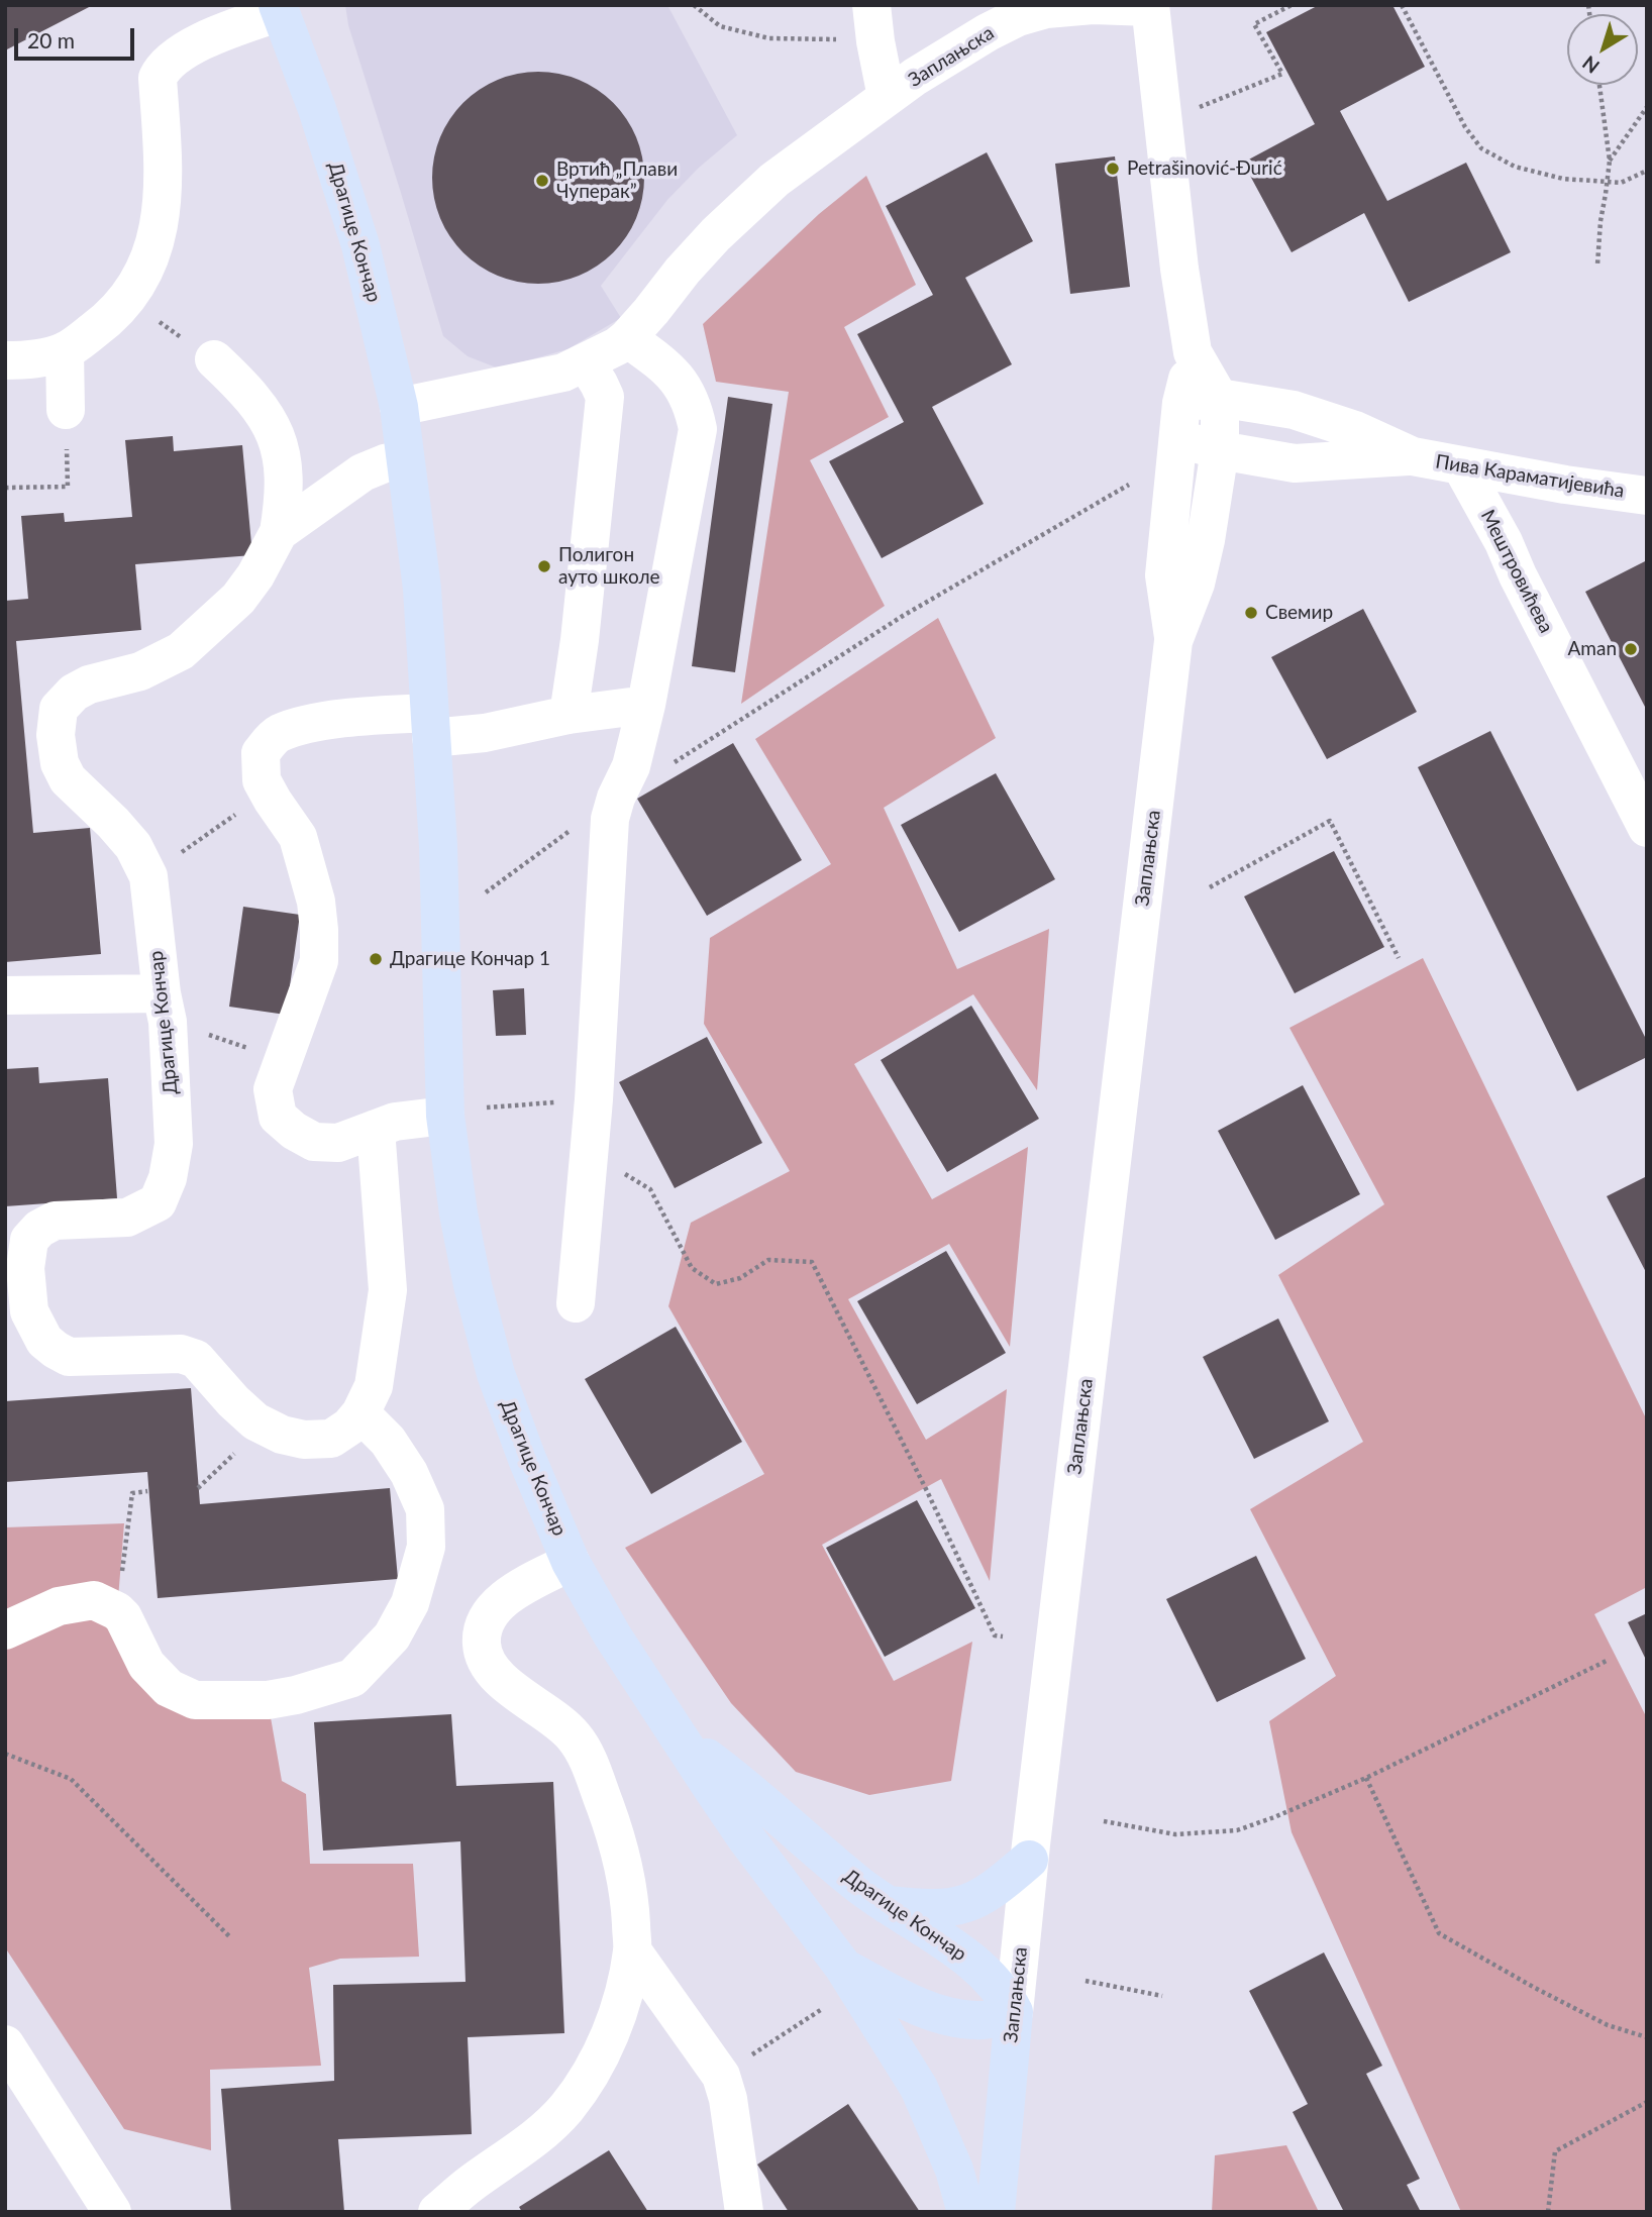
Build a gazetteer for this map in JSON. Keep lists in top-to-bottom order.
{
  "streets": {
    "main road": ["Заплањска", "Драгице Кончар"],
    "street": ["Пива Караматијевића", "Мештровићева"]
  },
  "crossings": [
    ["Заплањска", "Драгице Кончар"],
    ["Заплањска", "Пива Караматијевића"],
    ["Пива Караматијевића", "Мештровићева"]
  ],
  "places": [
    "Petrašinović-Đurić",
    "Вртић „Плави Чуперак”",
    "Полигон ауто школе",
    "Свемир",
    "Aman",
    "Драгице Кончар 1"
  ],
  "scale_bar": "20 m",
  "north": "bottom left"
}
